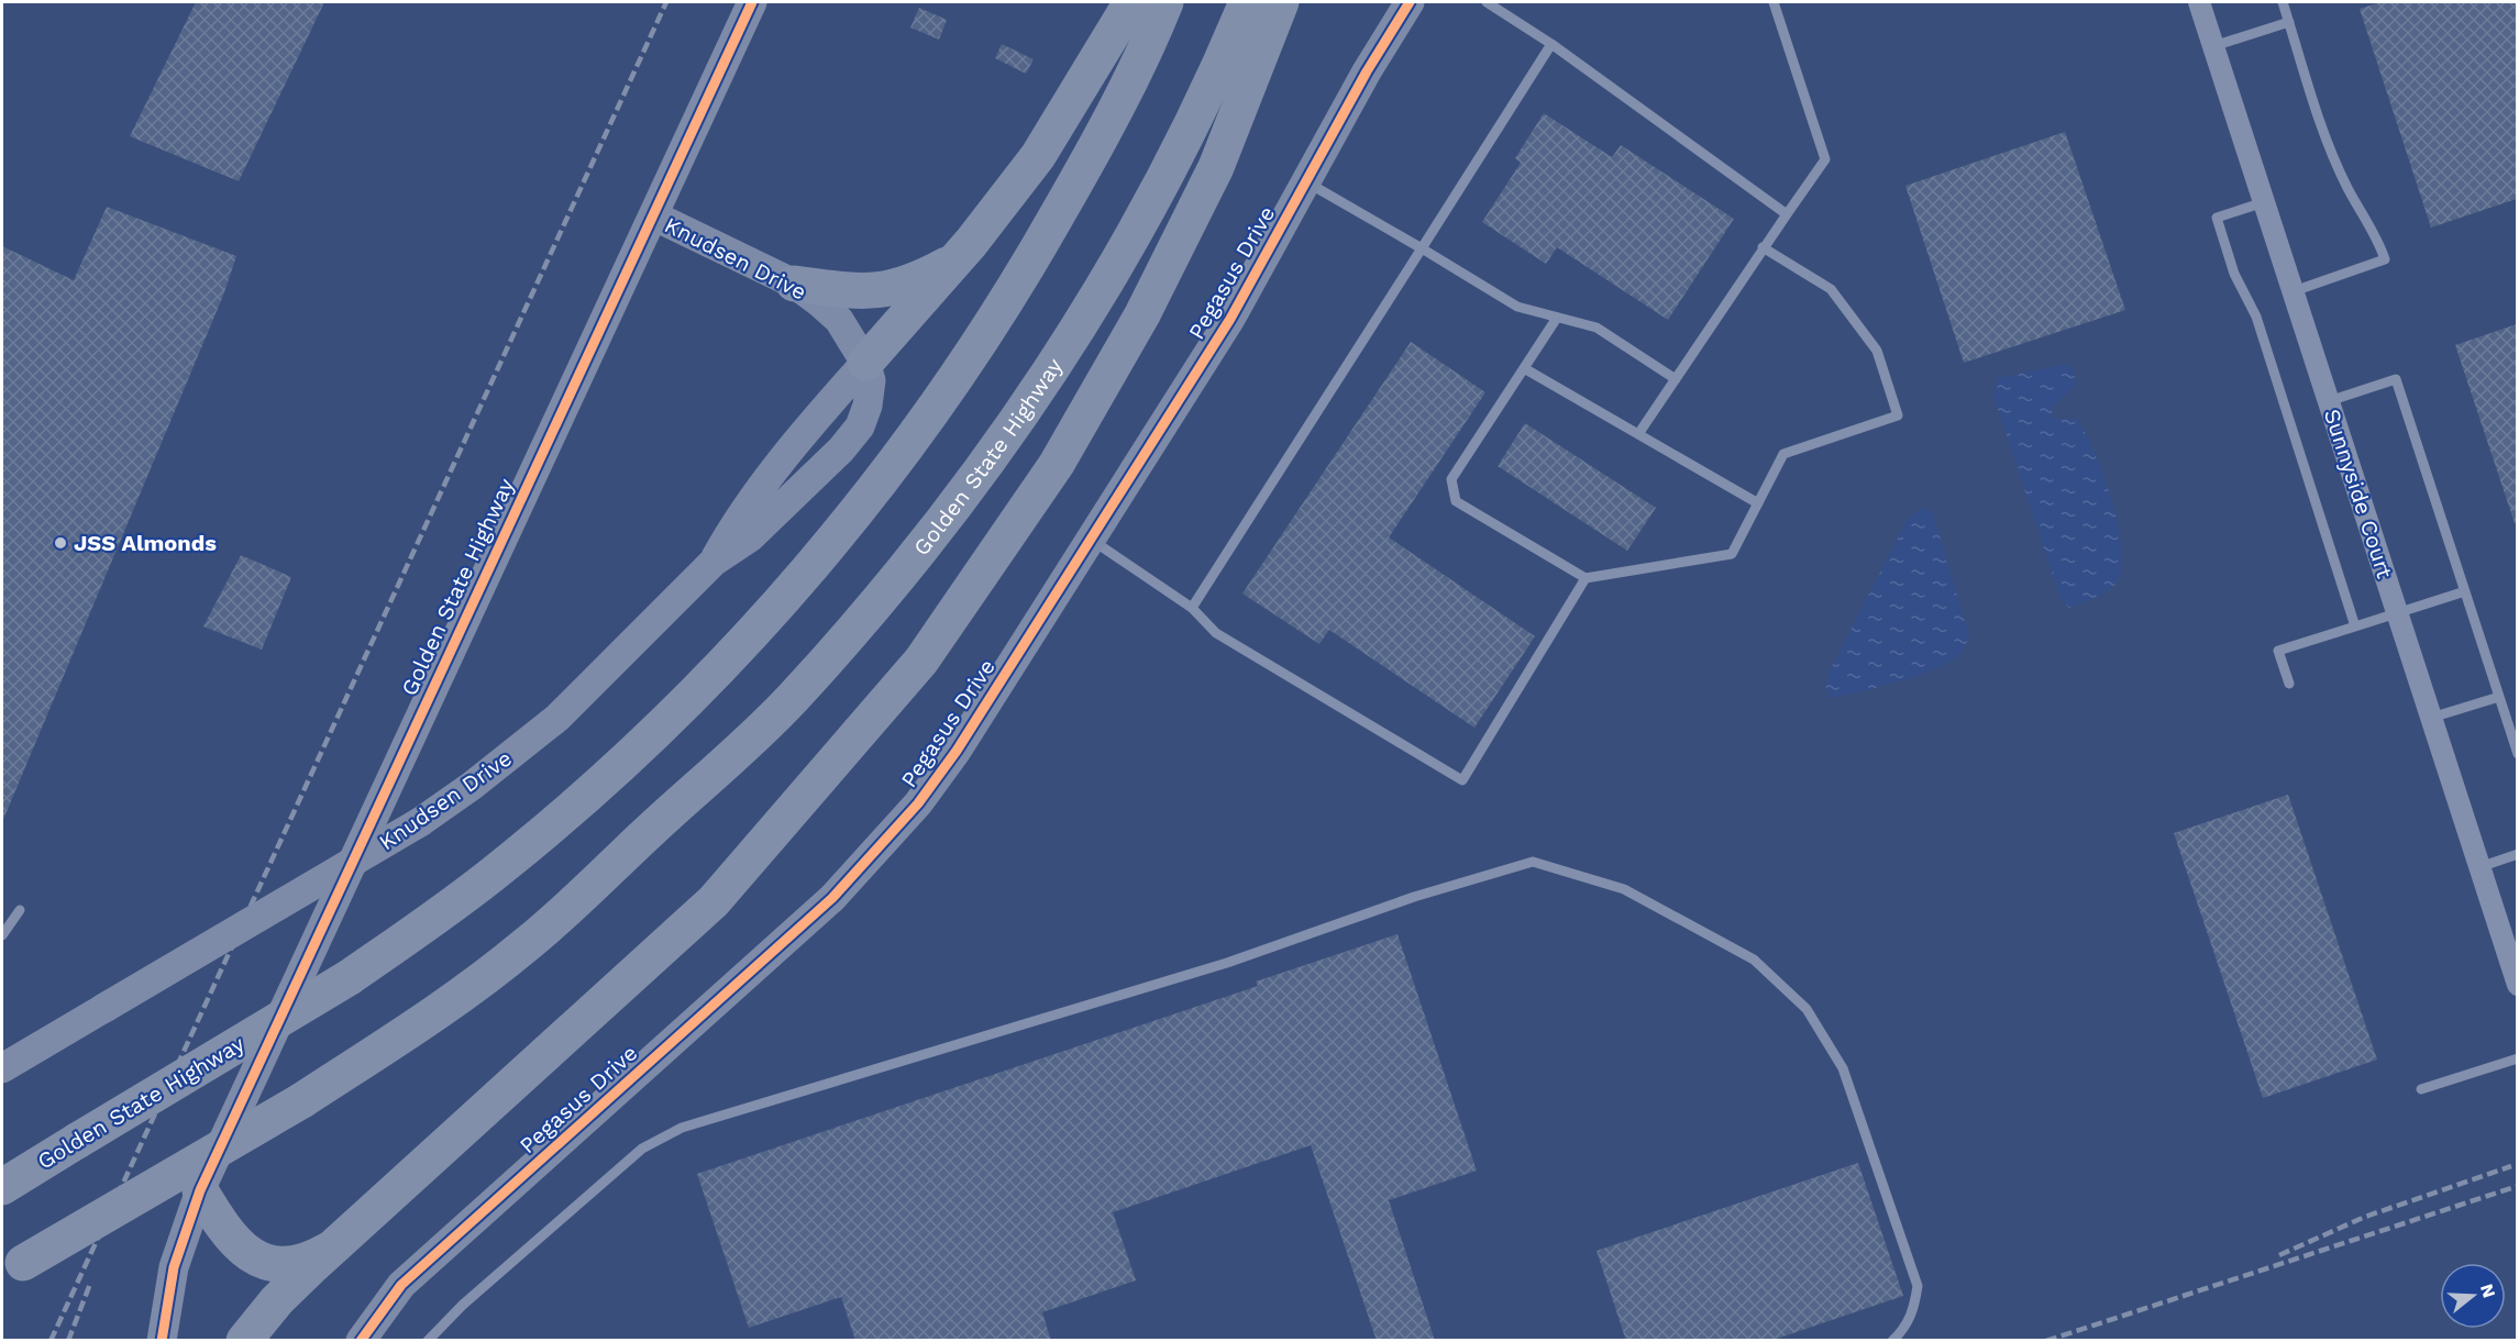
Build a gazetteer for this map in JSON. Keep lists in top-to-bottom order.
{
  "streets": {
    "highway": ["Golden State Highway"],
    "street": ["Knudsen Drive", "Pegasus Drive", "Sunnyside Court"]
  },
  "crossings": [
    ["Knudsen Drive", "Golden State Highway"]
  ],
  "places": ["JSS Almonds"],
  "north": "right"
}
